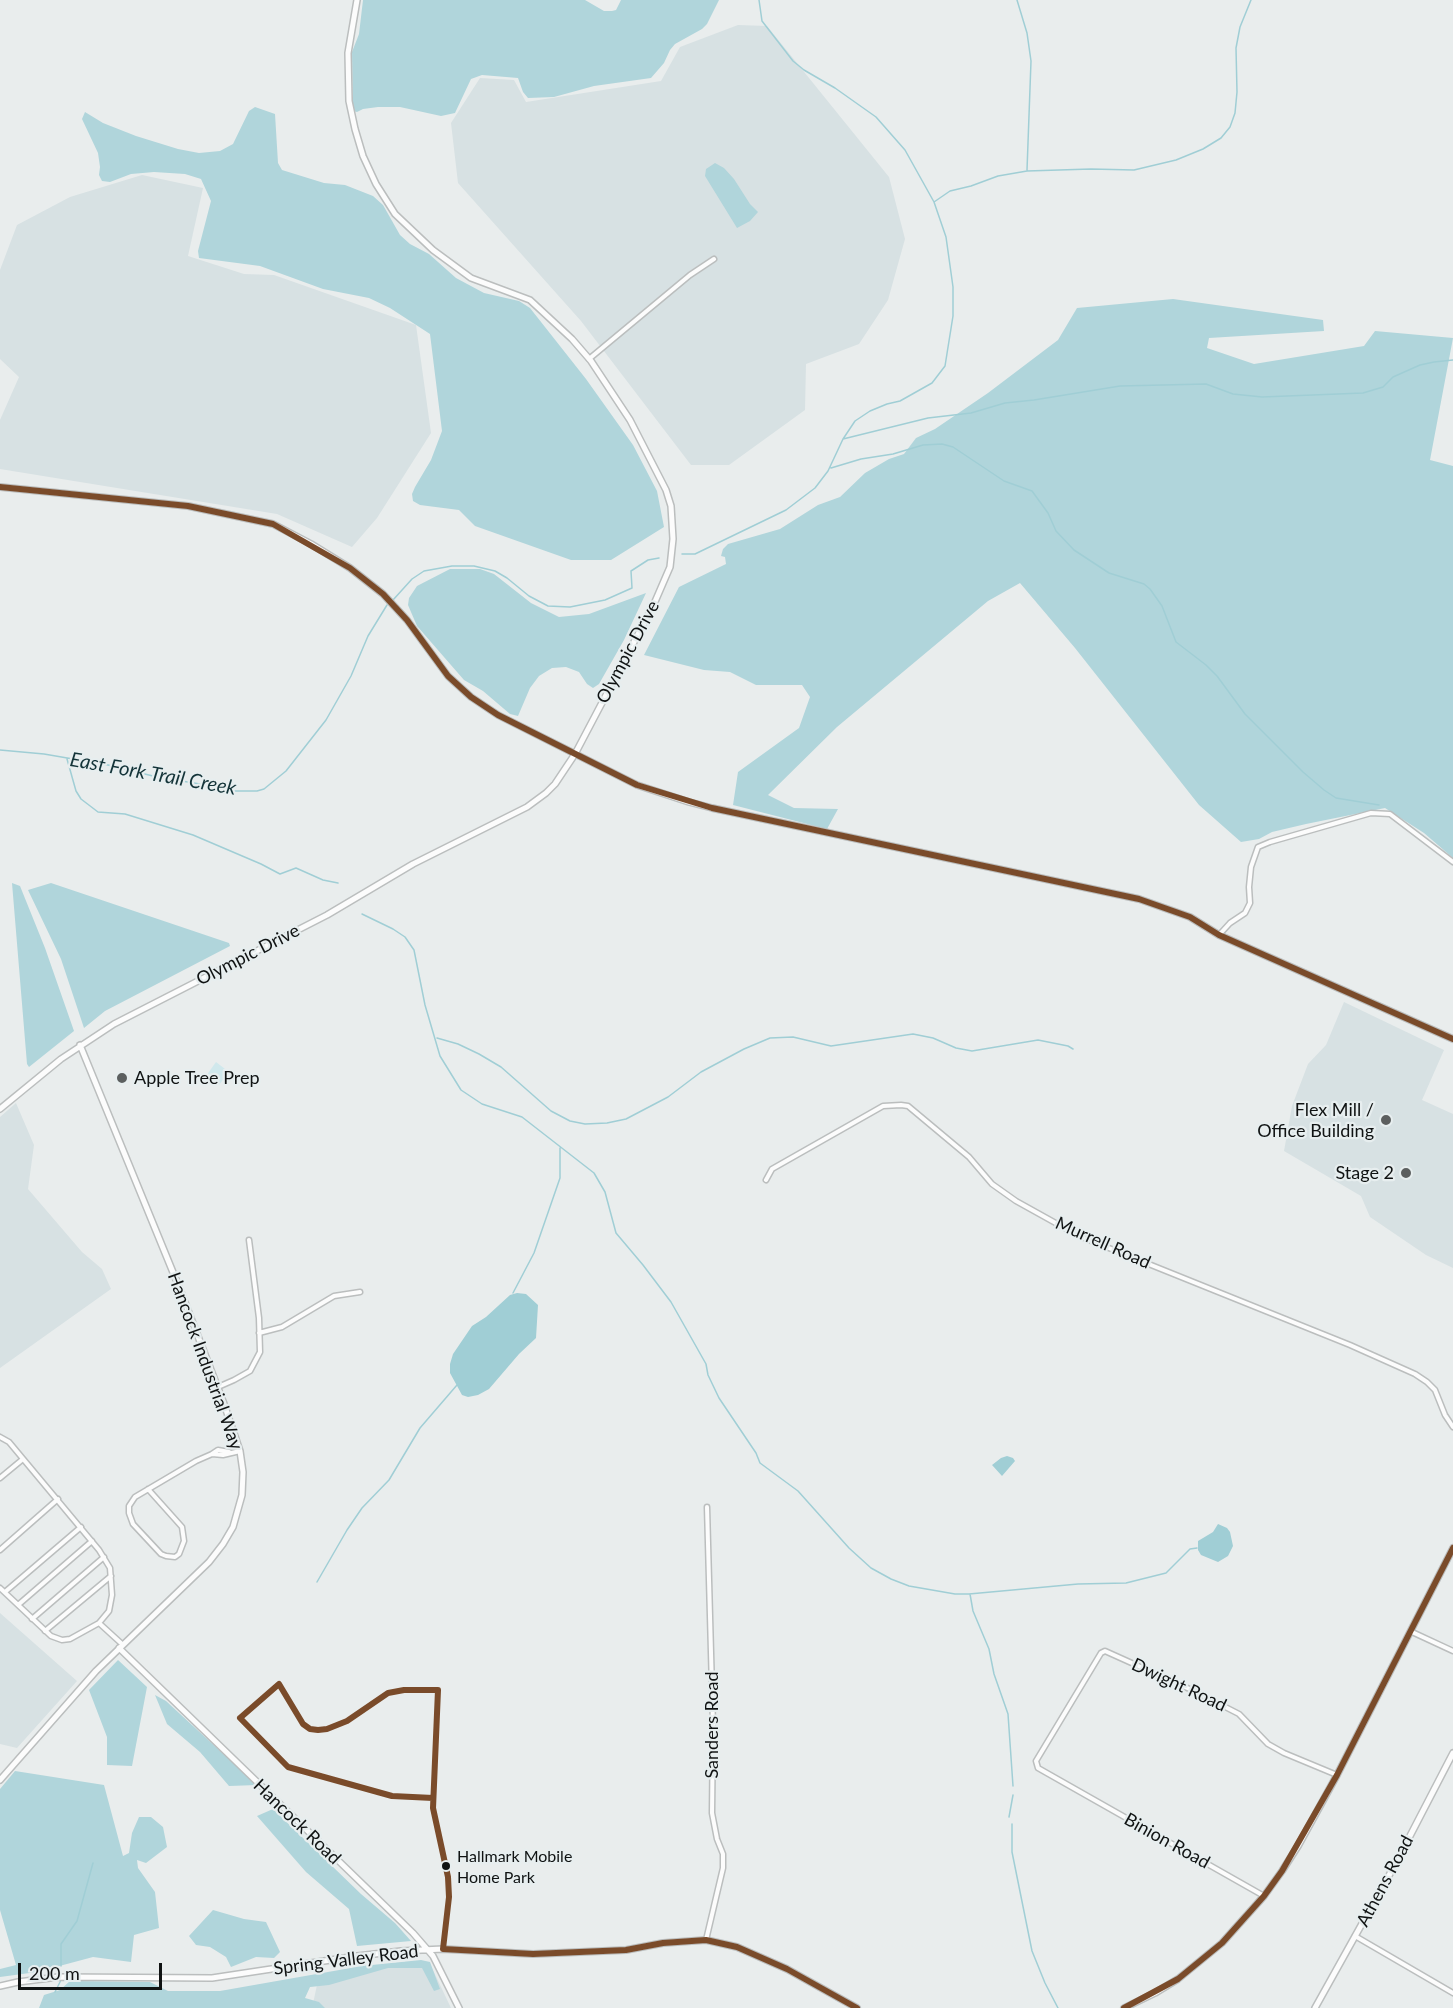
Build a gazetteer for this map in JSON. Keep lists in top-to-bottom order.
{
  "streets": {
    "street": [
      "Olympic Drive",
      "Murrell Road",
      "Hancock Industrial Way",
      "Dwight Road",
      "Sanders Road",
      "Hancock Road",
      "Binion Road",
      "Athens Road",
      "Spring Valley Road"
    ]
  },
  "crossings": [
    ["Olympic Drive", "Hancock Industrial Way"],
    ["Hancock Industrial Way", "Hancock Road"],
    ["Dwight Road", "Binion Road"],
    ["Sanders Road", "Spring Valley Road"],
    ["Hancock Road", "Spring Valley Road"]
  ],
  "water": ["East Fork Trail Creek"],
  "places": [
    "Apple Tree Prep",
    "Flex Mill / Office Building",
    "Stage 2",
    "Hallmark Mobile Home Park"
  ],
  "scale_bar": "200 m"
}
